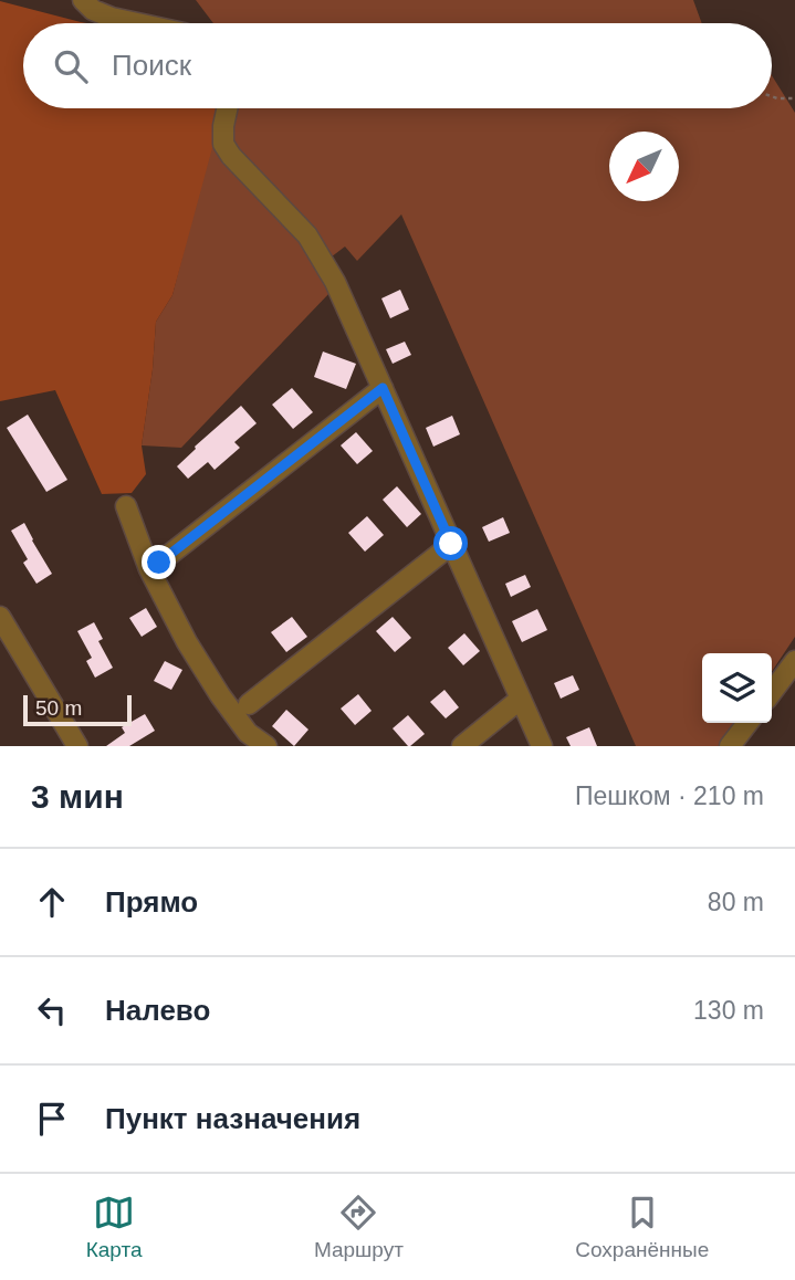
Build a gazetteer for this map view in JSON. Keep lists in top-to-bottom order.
{
  "scale_bar": "50 m",
  "north": "bottom left",
  "page": {
    "search": "Поиск",
    "scale": "50 m",
    "heading": ["3 мин", "Пешком · 210 m"],
    "list": [
      ["Прямо", "80 m"],
      ["Налево", "130 m"],
      "Пункт назначения"
    ],
    "nav": ["Карта", "Маршрут", "Сохранённые"]
  }
}
